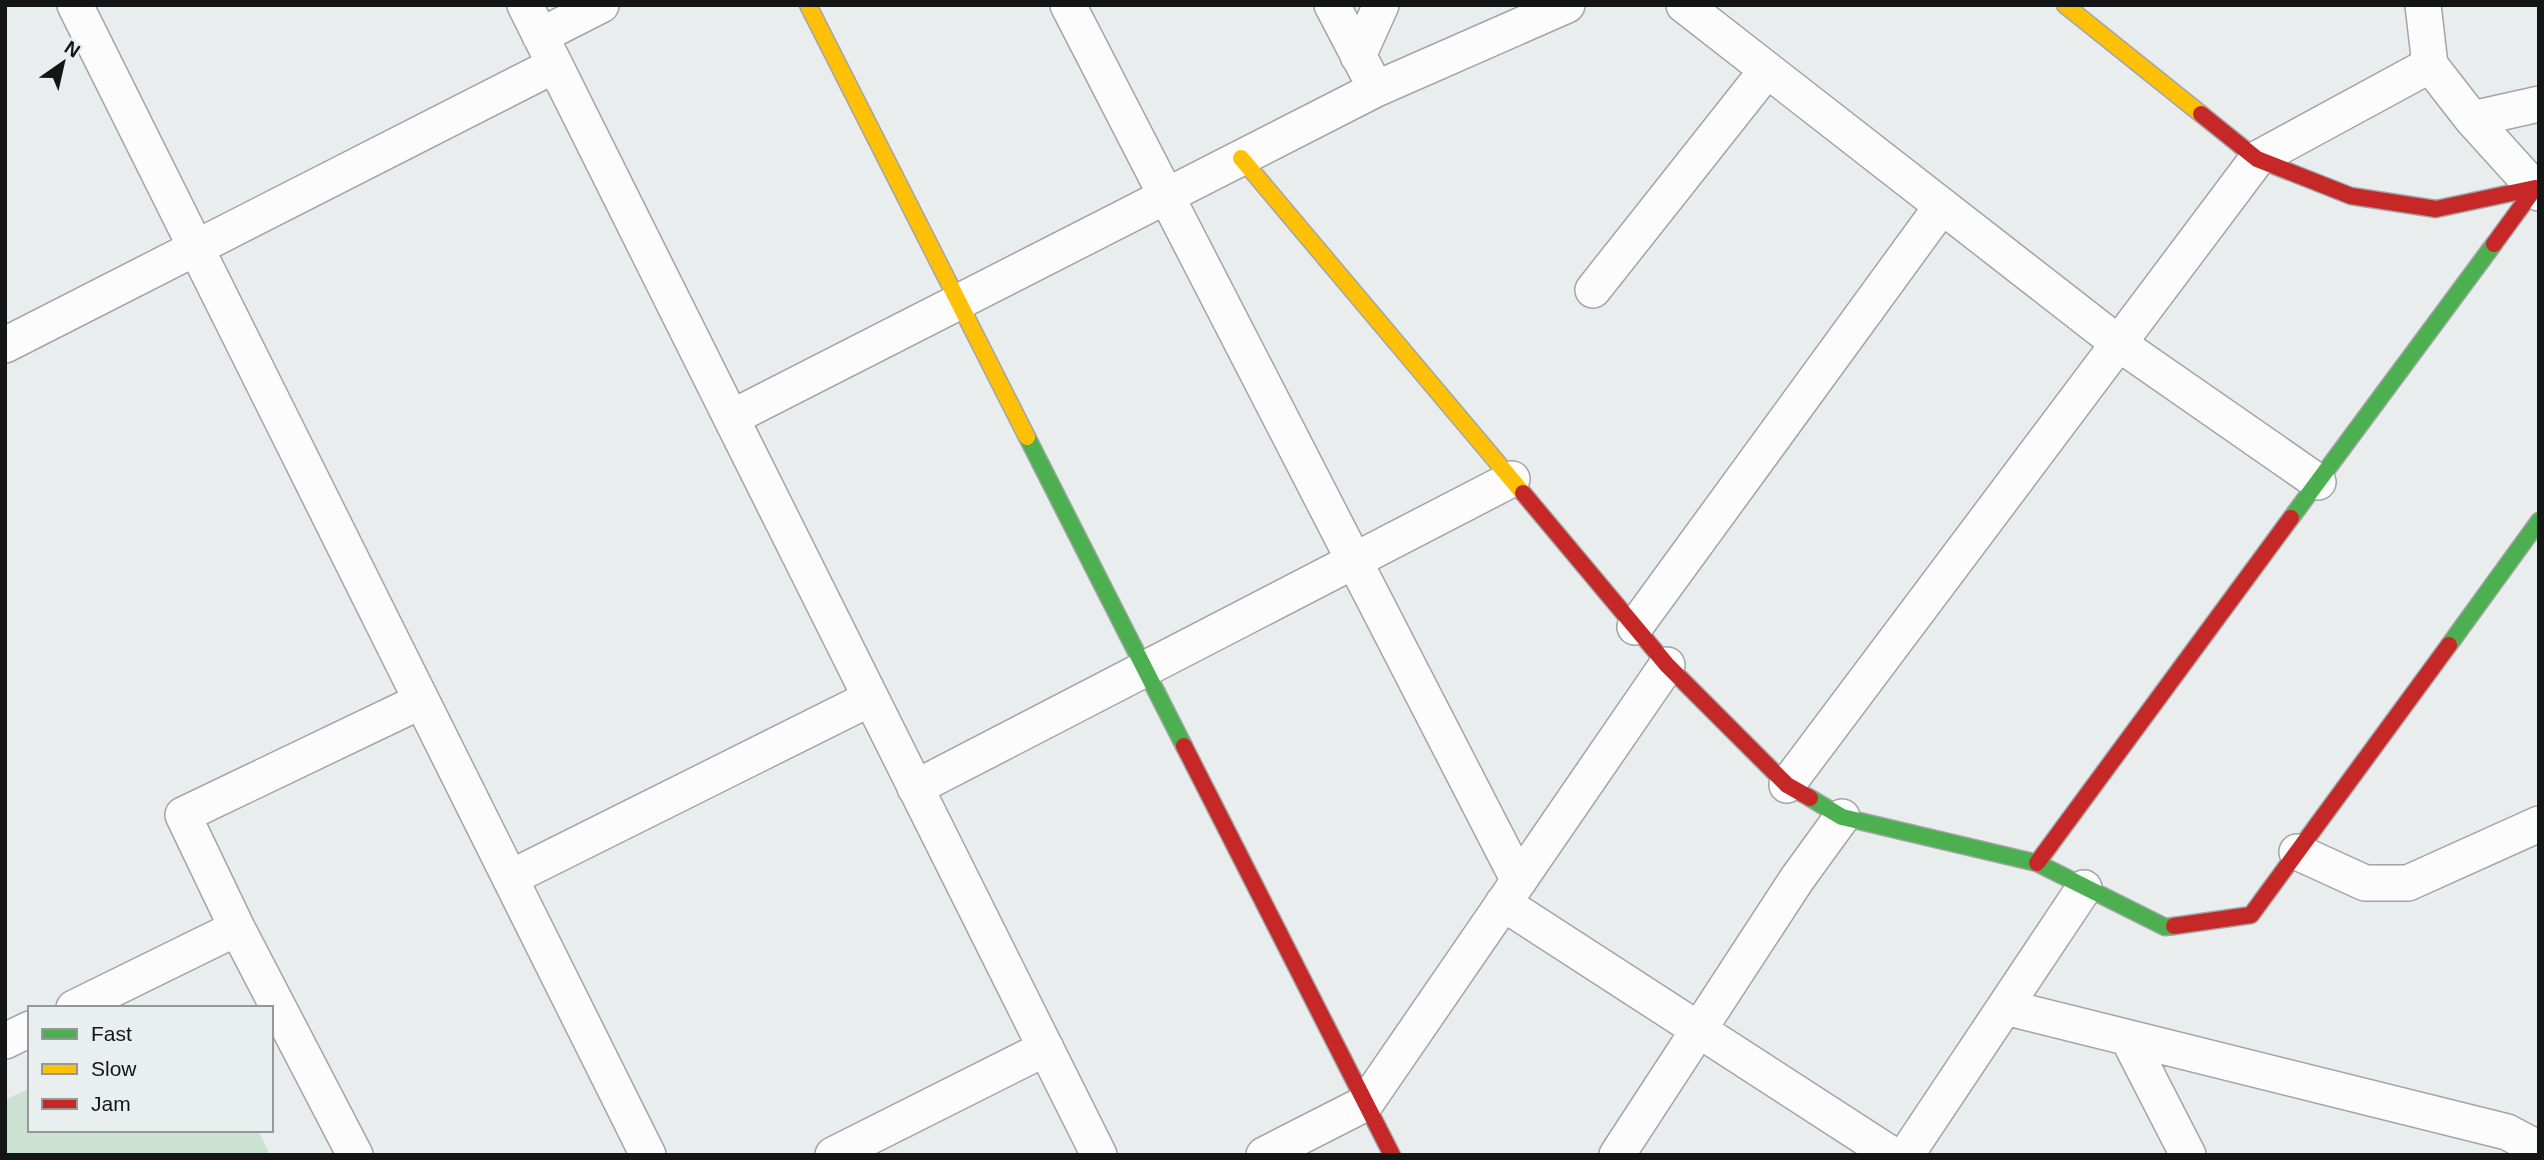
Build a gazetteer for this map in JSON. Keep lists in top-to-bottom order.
{
  "legend": ["Fast", "Slow", "Jam"],
  "north": "top right"
}
